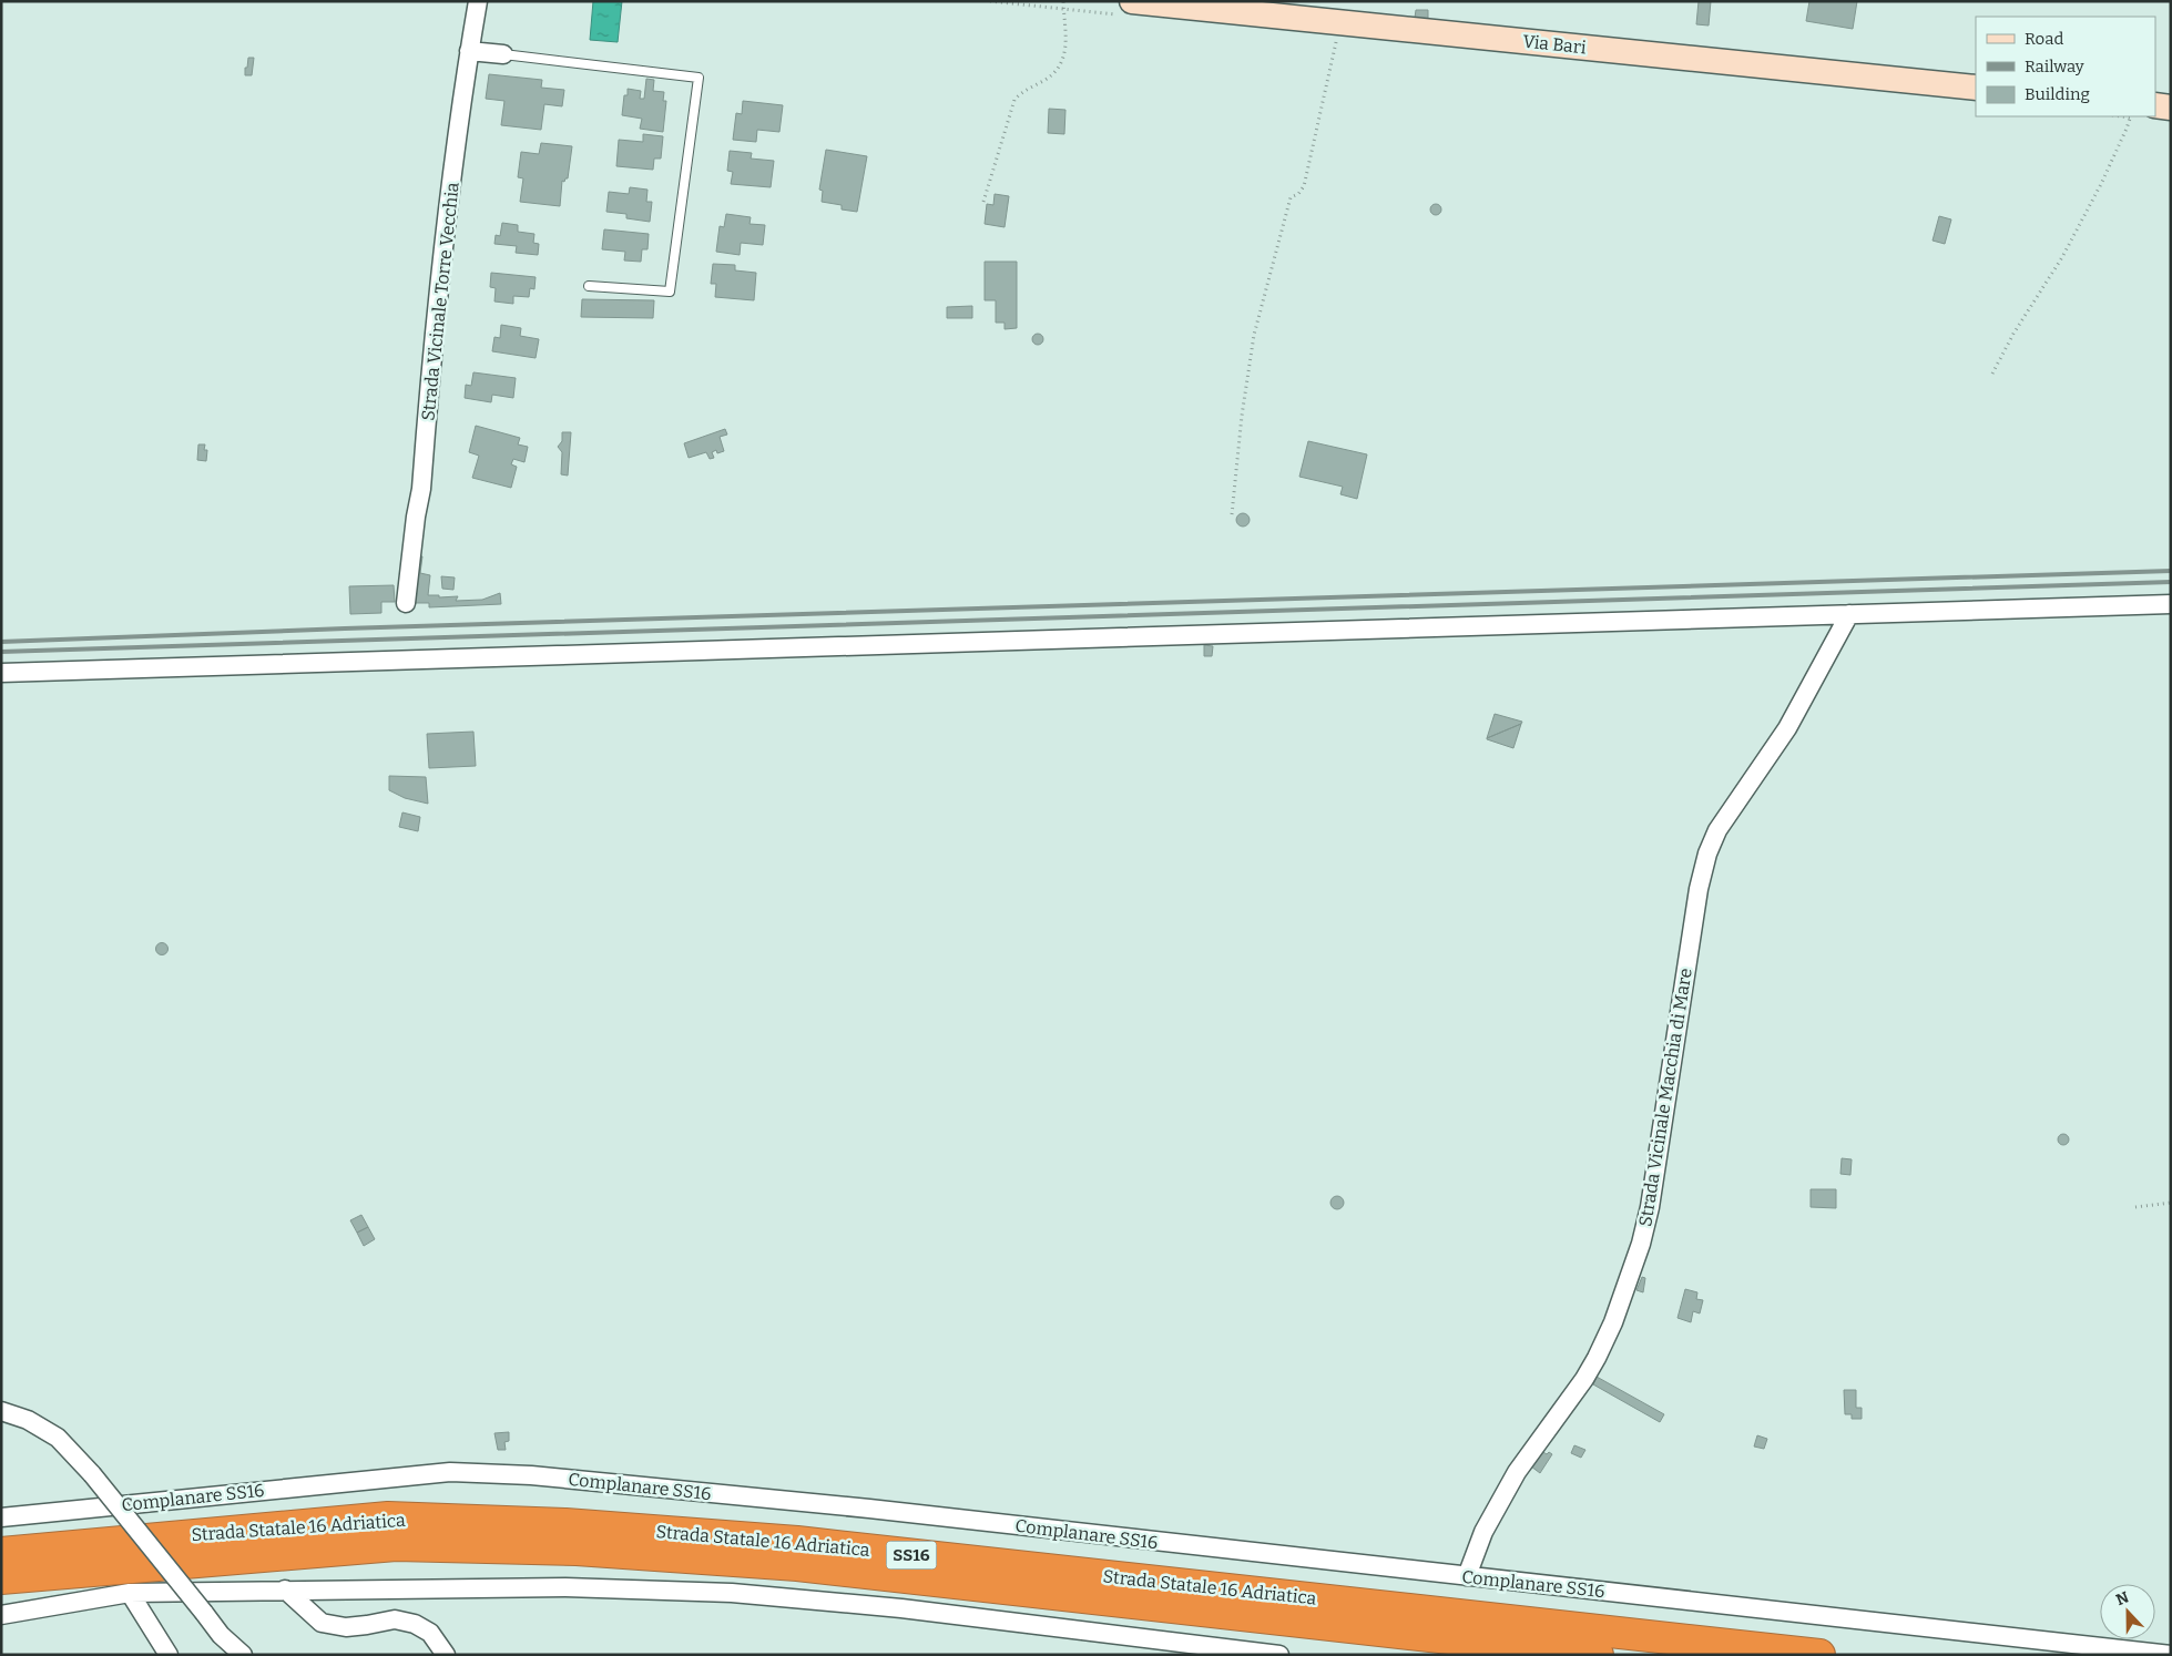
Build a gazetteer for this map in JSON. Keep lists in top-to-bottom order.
{
  "streets": {
    "highway": ["Strada Statale 16 Adriatica", "SS16"],
    "main road": ["Via Bari"],
    "street": ["Strada Vicinale Torre Vecchia", "Strada Vicinale Macchia di Mare", "Complanare SS16"]
  },
  "crossings": [
    ["Strada Vicinale Macchia di Mare", "Complanare SS16"]
  ],
  "legend": ["Road", "Railway", "Building"],
  "north": "top"
}
